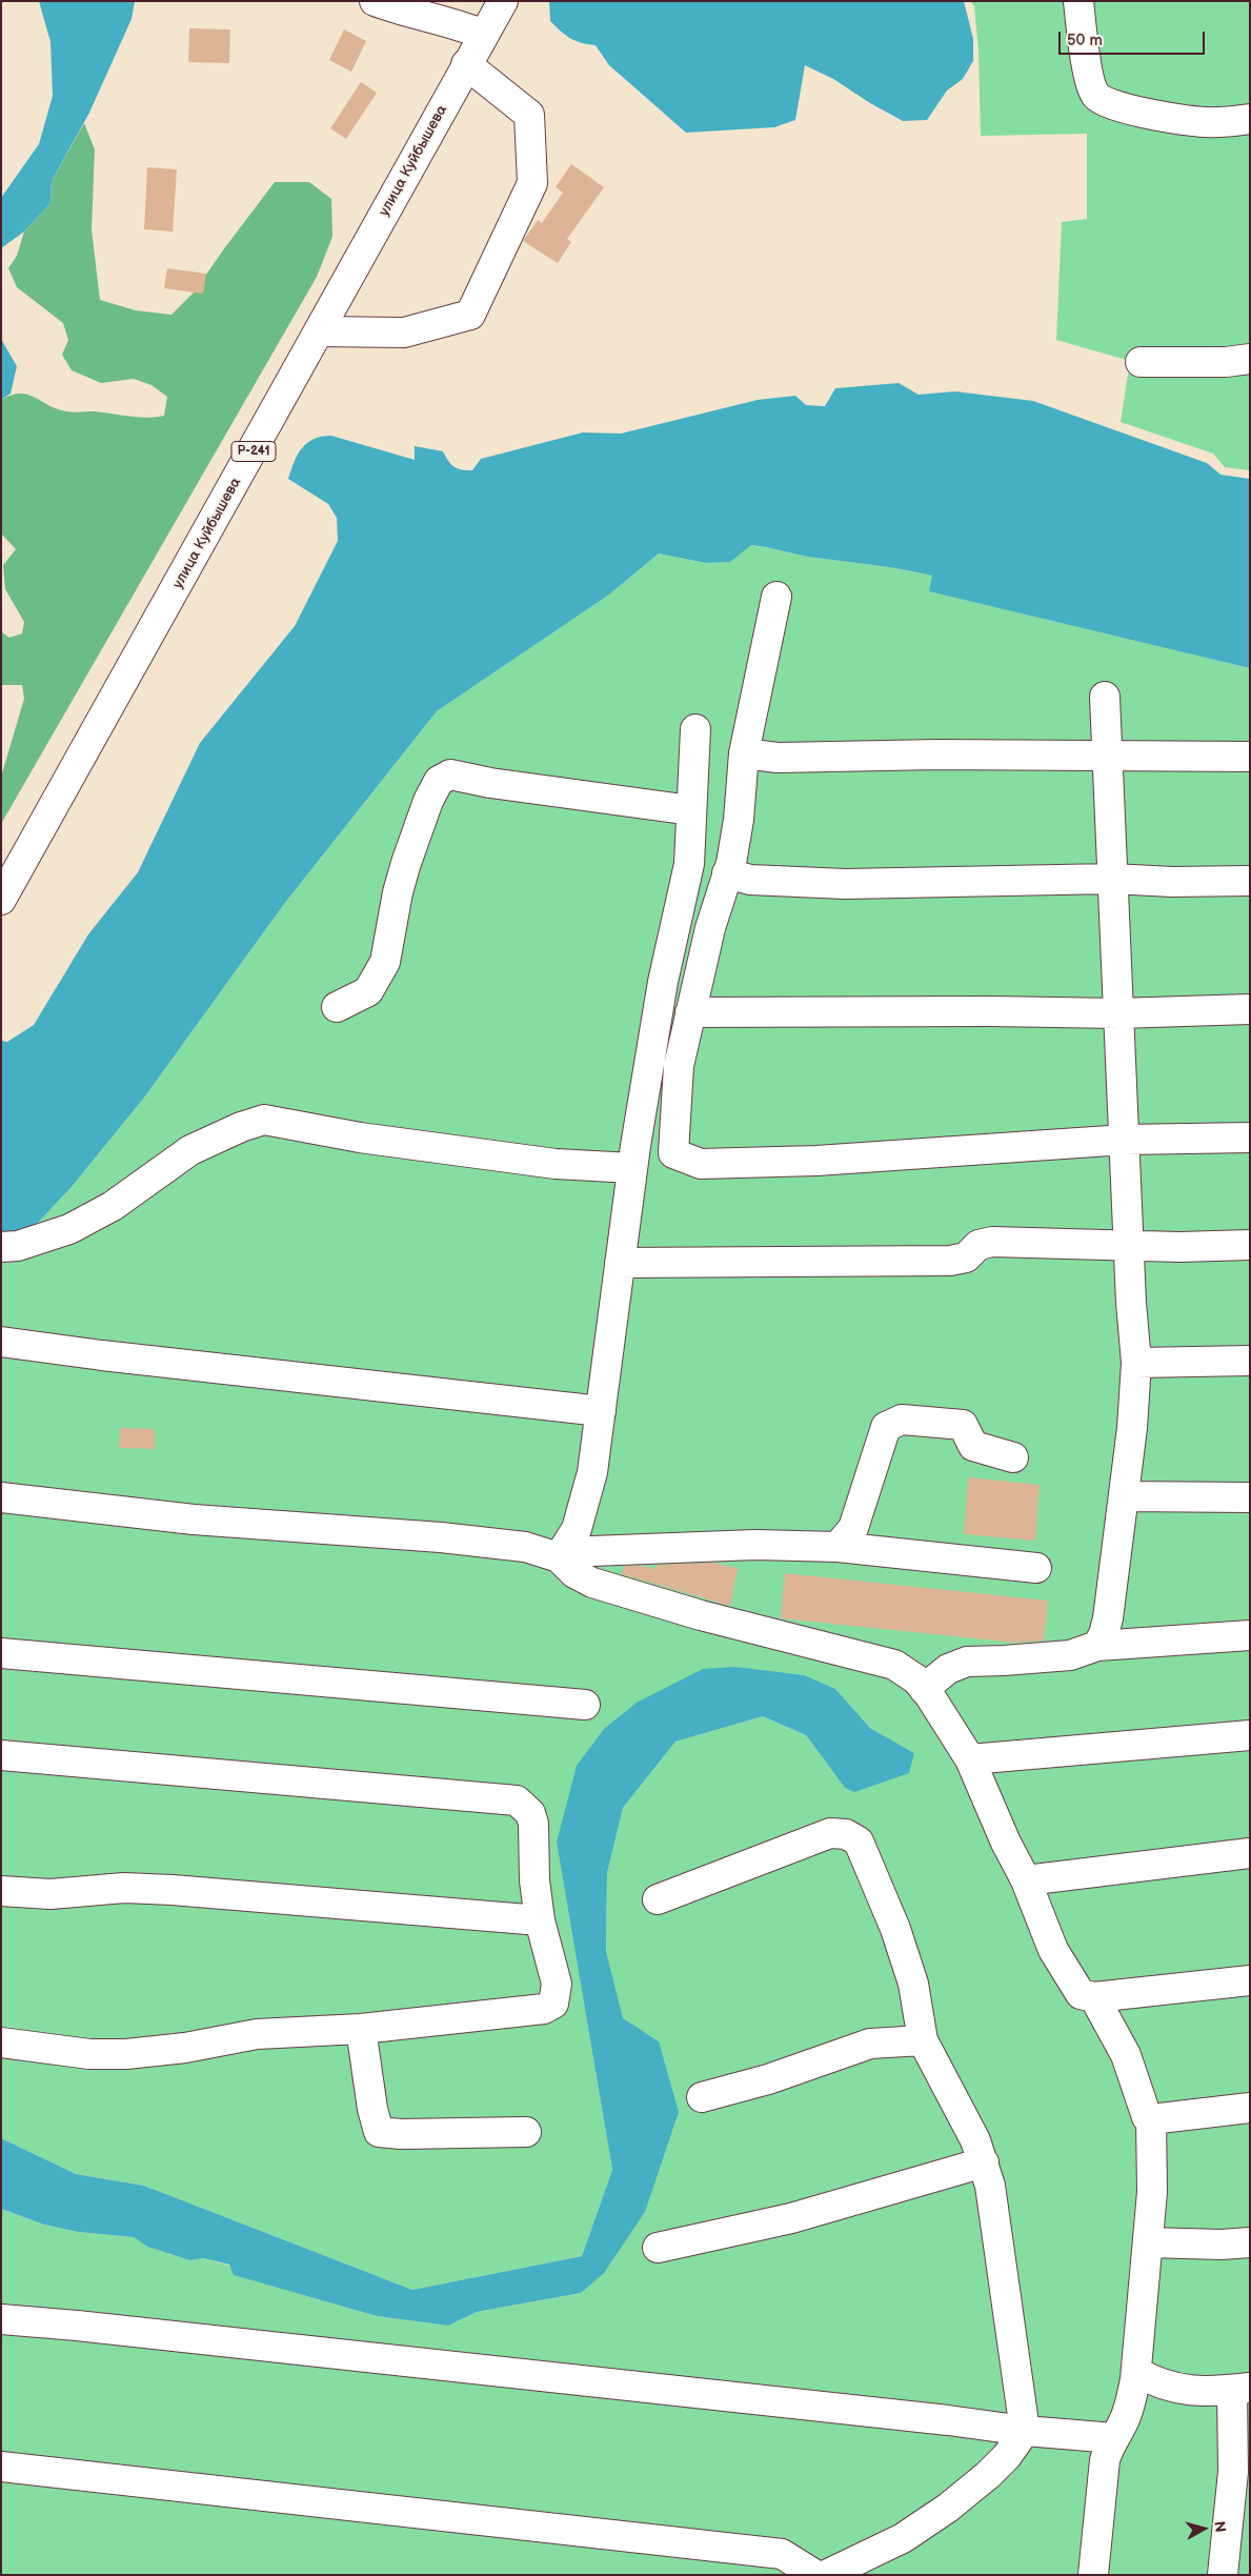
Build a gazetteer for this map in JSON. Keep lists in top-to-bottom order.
{
  "streets": {
    "main road": ["улица Куйбышева", "Р-241"]
  },
  "scale_bar": "50 m",
  "north": "right"
}
